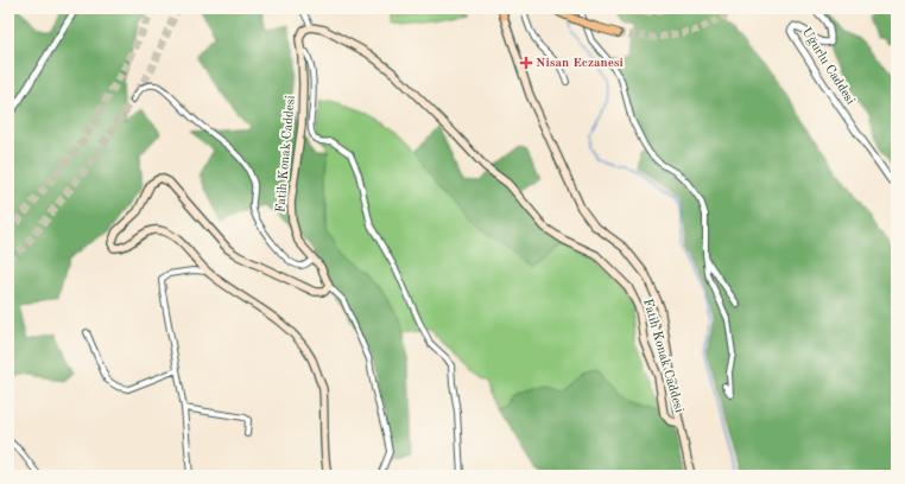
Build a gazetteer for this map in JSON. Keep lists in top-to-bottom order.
{
  "streets": {
    "main road": ["Fatih Konak Caddesi"],
    "street": ["Uğurlu Caddesi"]
  },
  "places": {
    "health": ["Nisan Eczanesi"]
  }
}
